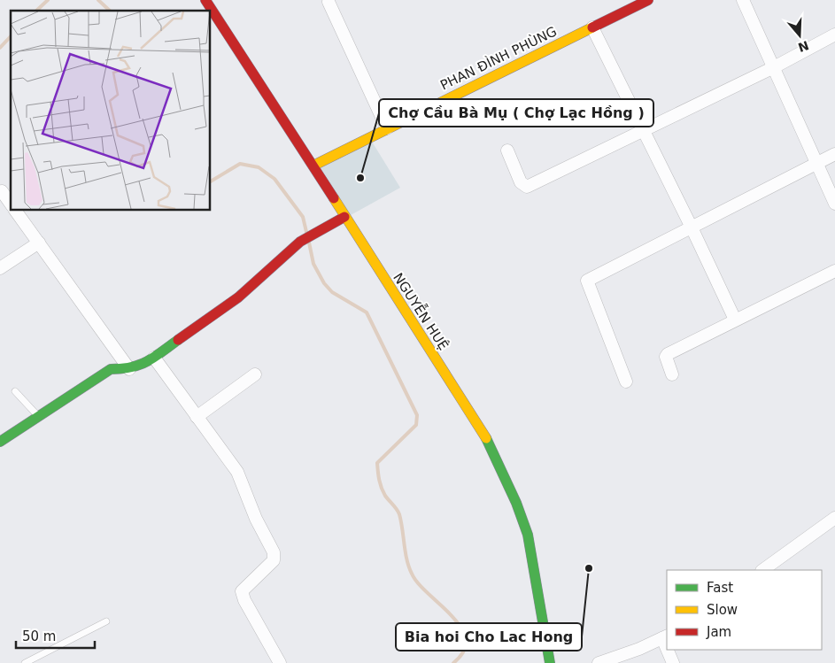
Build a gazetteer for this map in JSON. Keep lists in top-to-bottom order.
{
  "streets": {
    "street": ["PHAN ĐÌNH PHÙNG", "NGUYỄN HUỆ"]
  },
  "crossings": [
    ["PHAN ĐÌNH PHÙNG", "NGUYỄN HUỆ"]
  ],
  "places": ["Chợ Cầu Bà Mụ ( Chợ Lạc Hồng )", "Bia hoi Cho Lac Hong"],
  "legend": ["Fast", "Slow", "Jam"],
  "scale_bar": "50 m",
  "north": "bottom"
}
